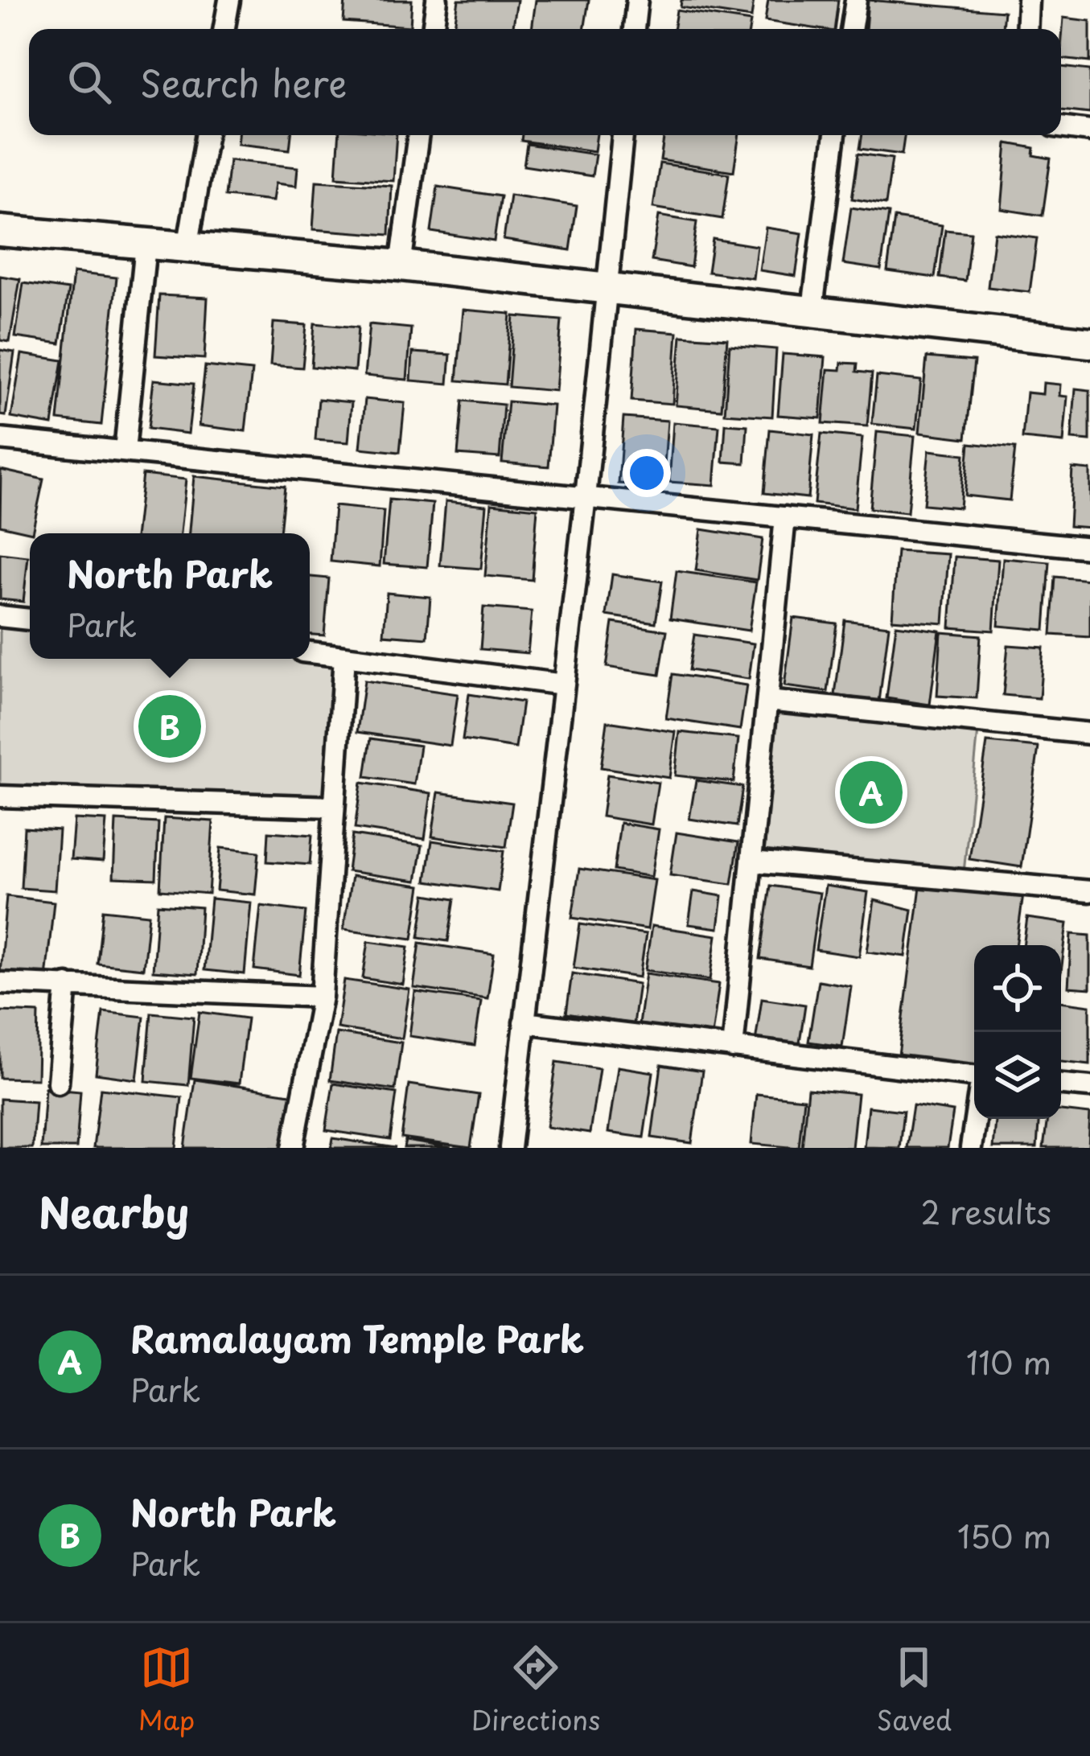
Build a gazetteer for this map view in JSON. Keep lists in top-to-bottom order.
{
  "page": {
    "search": "Search here",
    "popup": ["North Park", "Park"],
    "pins": ["B", "A"],
    "heading": ["Nearby", "2 results"],
    "list": [
      {
        "mark": "A",
        "name": "Ramalayam Temple Park",
        "note": "Park",
        "value": "110 m"
      },
      {
        "mark": "B",
        "name": "North Park",
        "note": "Park",
        "value": "150 m"
      }
    ],
    "nav": ["Map", "Directions", "Saved"]
  }
}
